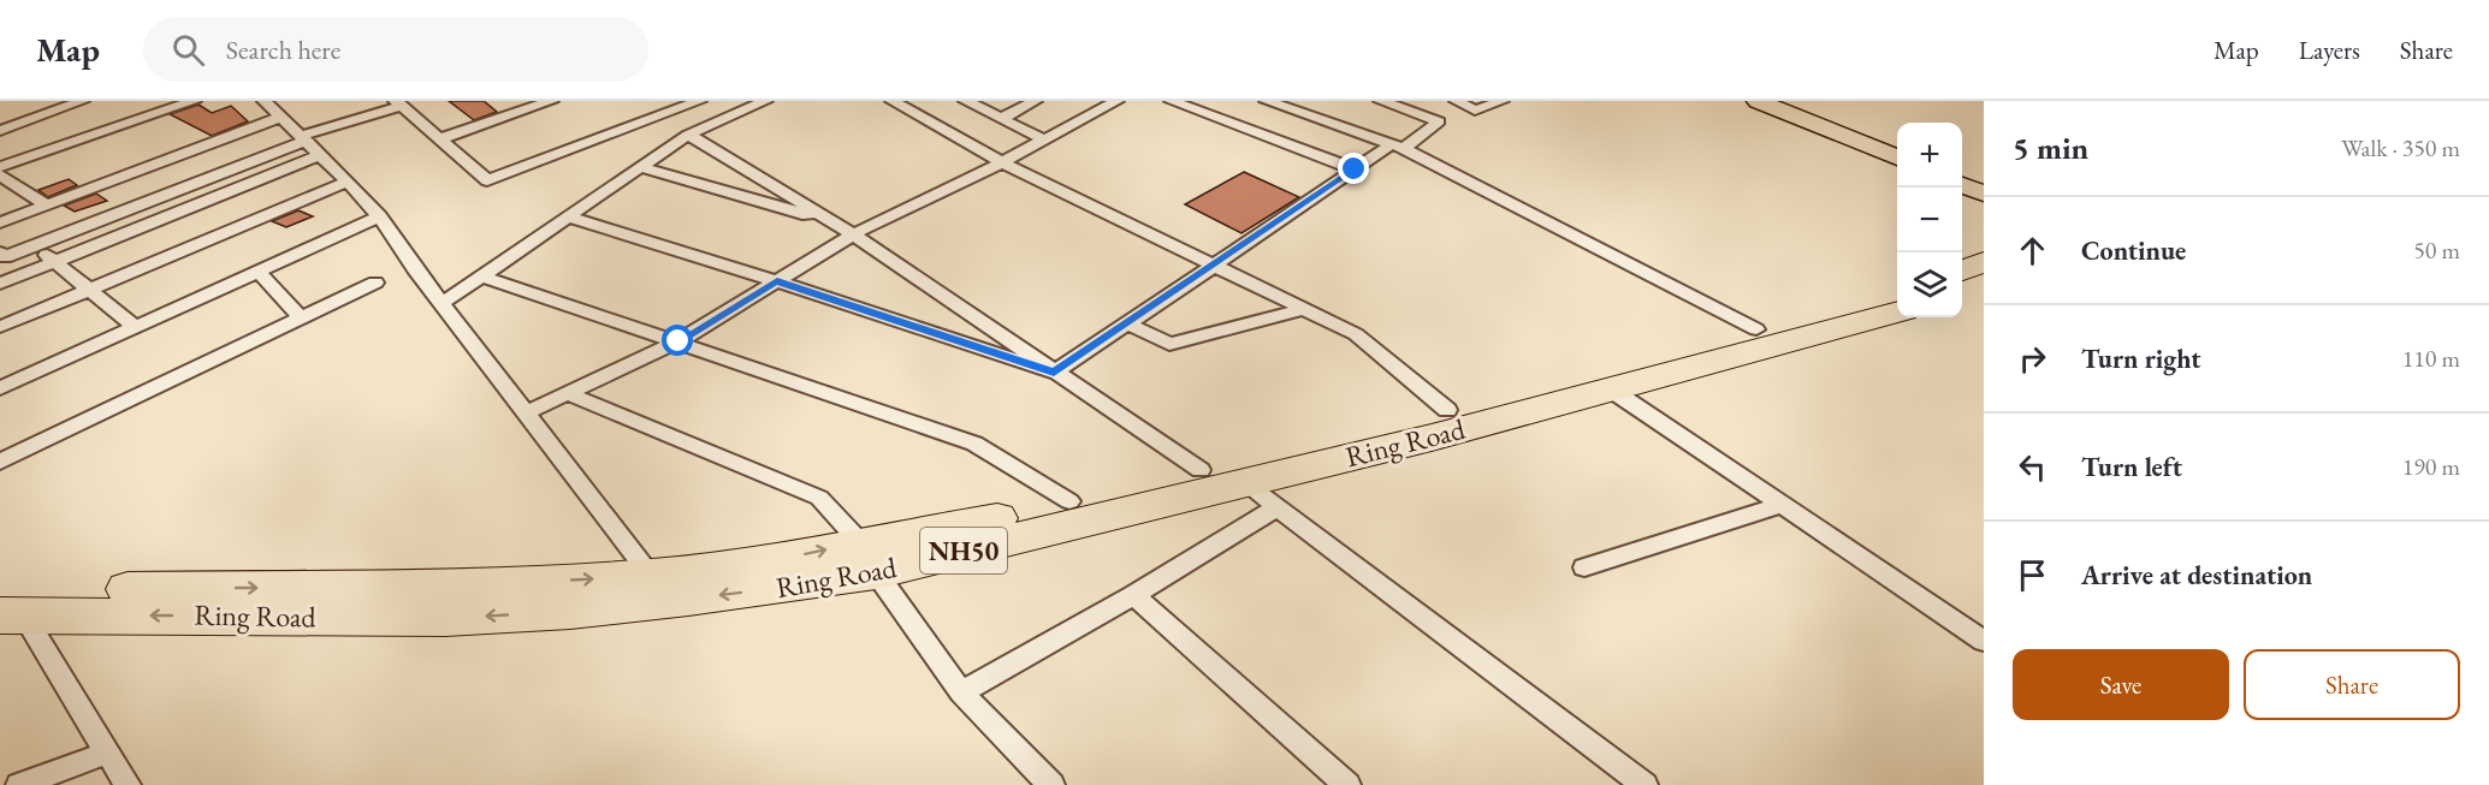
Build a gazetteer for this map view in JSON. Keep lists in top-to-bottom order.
{
  "streets": {
    "highway": ["Ring Road", "NH50"]
  },
  "page": {
    "header": "Map",
    "search": "Search here",
    "nav": ["Map", "Layers", "Share"],
    "heading": ["5 min", "Walk · 350 m"],
    "map_buttons": ["+", "−"],
    "list": [
      ["Continue", "50 m"],
      ["Turn right", "110 m"],
      ["Turn left", "190 m"],
      "Arrive at destination"
    ],
    "buttons": ["Save", "Share"]
  }
}
